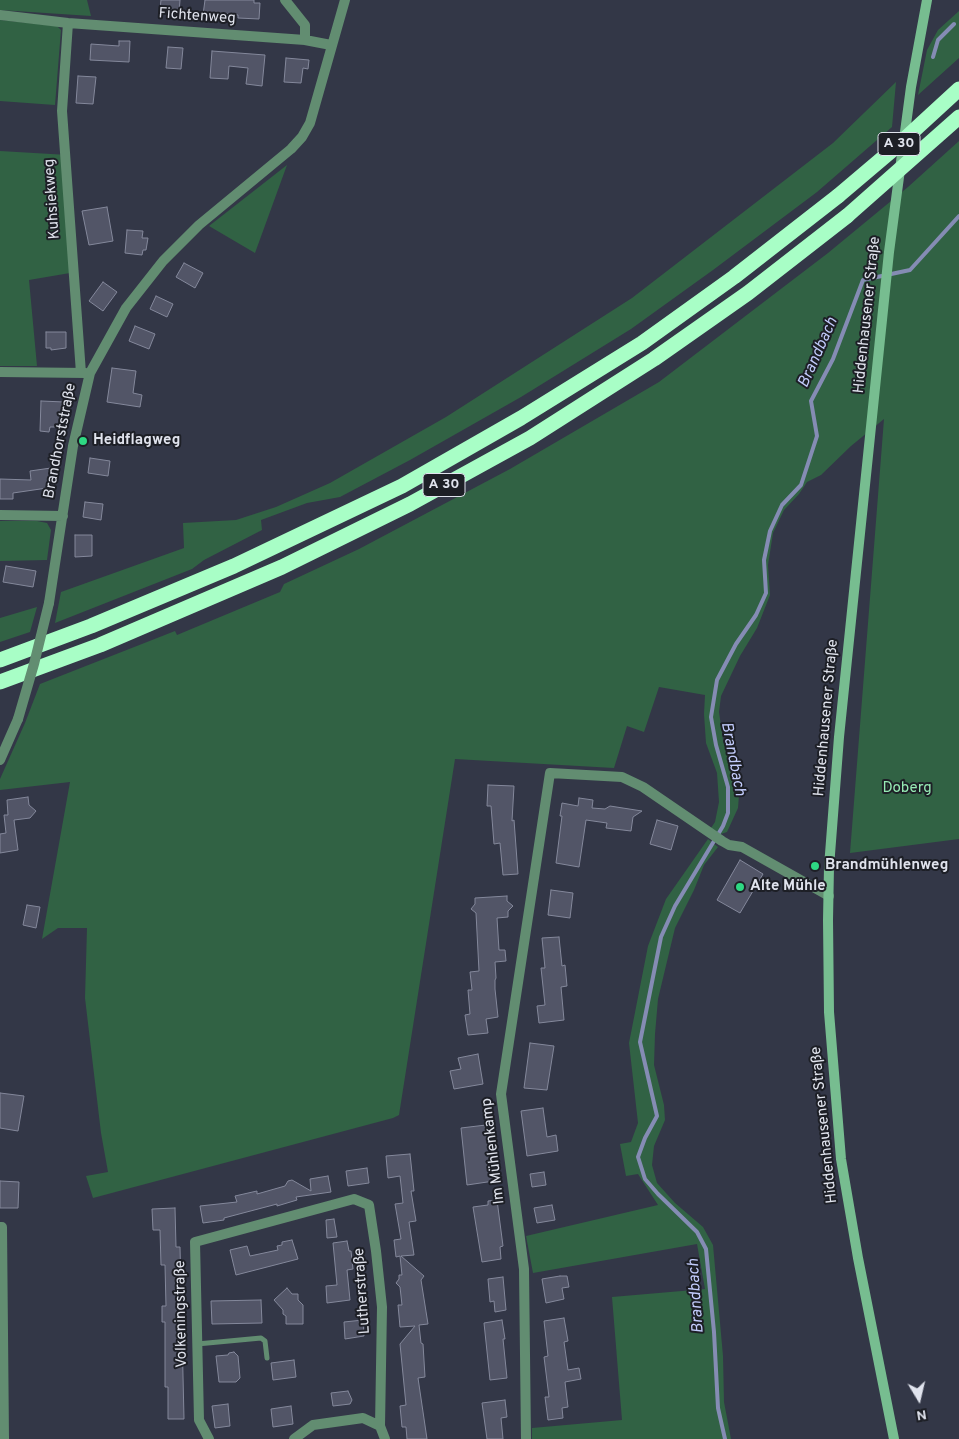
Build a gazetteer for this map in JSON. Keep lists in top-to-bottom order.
{
  "streets": {
    "highway": ["A 30"],
    "street": [
      "Fichtenweg",
      "Kuhsiekweg",
      "Hiddenhausener Straße",
      "Brandhorststraße",
      "Im Mühlenkamp",
      "Lutherstraße",
      "Volkeningstraße"
    ]
  },
  "crossings": [
    ["Fichtenweg", "Kuhsiekweg"],
    ["Fichtenweg", "Brandhorststraße"],
    ["Kuhsiekweg", "Brandhorststraße"],
    ["Hiddenhausener Straße", "Im Mühlenkamp"],
    ["Lutherstraße", "Volkeningstraße"]
  ],
  "water": ["Brandbach"],
  "parks": ["Doberg"],
  "places": ["Heidflagweg", "Brandmühlenweg", "Alte Mühle"],
  "north": "bottom"
}
